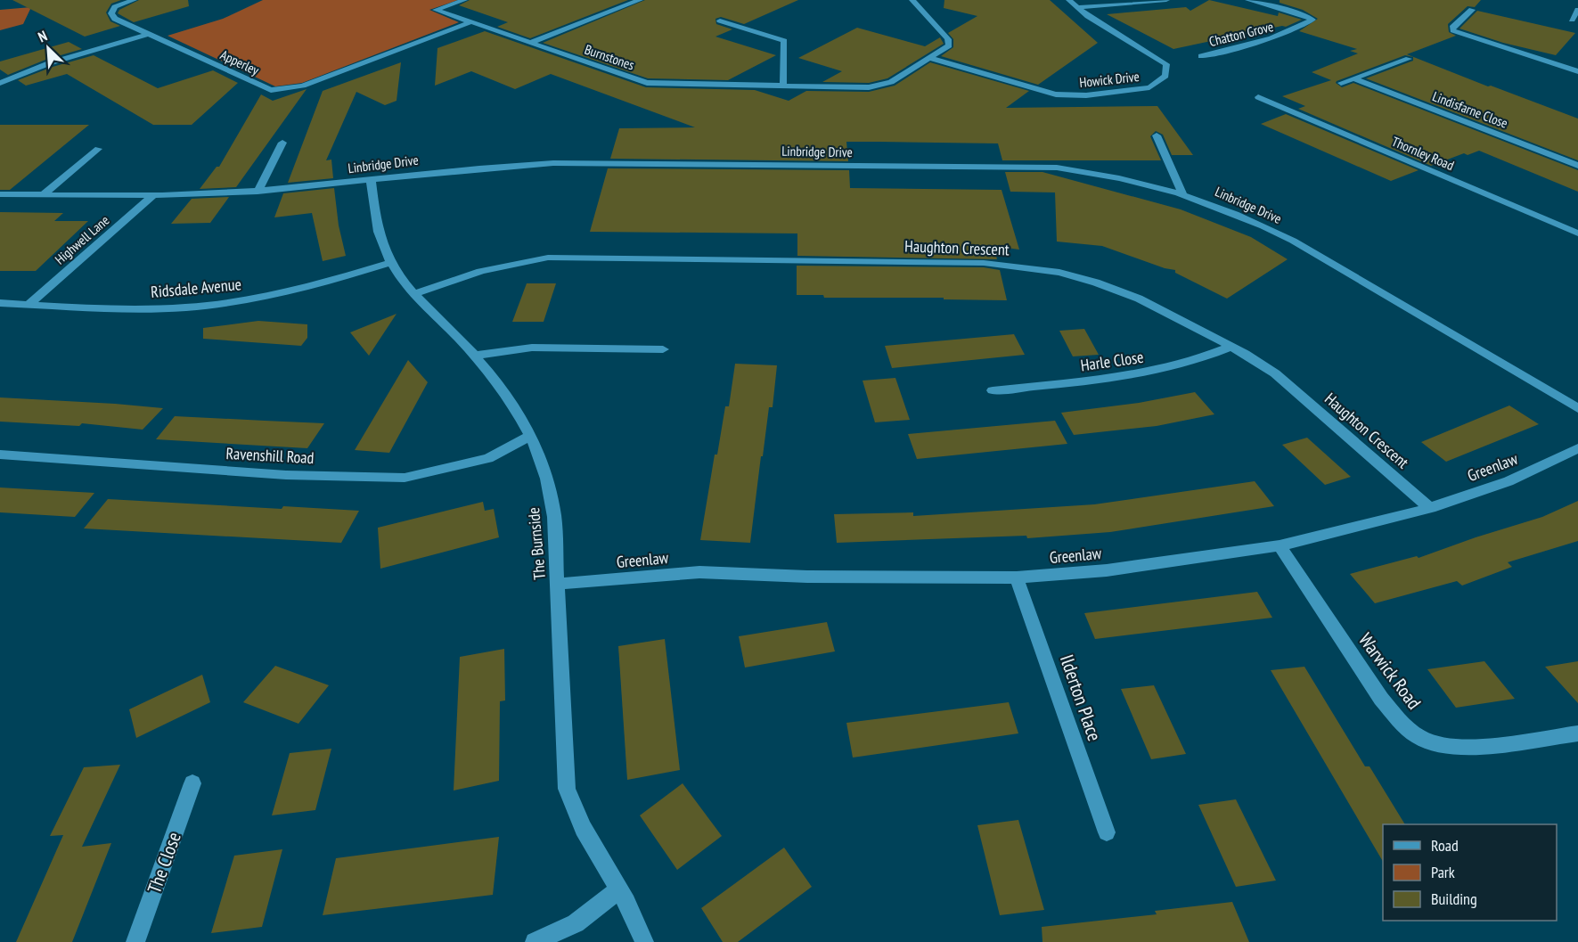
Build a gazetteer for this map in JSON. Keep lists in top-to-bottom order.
{
  "streets": {
    "street": [
      "Chatton Grove",
      "Burnstones",
      "Apperley",
      "Howick Drive",
      "Lindisfarne Close",
      "Linbridge Drive",
      "Thornley Road",
      "Highwell Lane",
      "Haughton Crescent",
      "Ridsdale Avenue",
      "Harle Close",
      "Ravenshill Road",
      "Greenlaw",
      "The Burnside",
      "Warwick Road",
      "Ilderton Place",
      "The Close"
    ]
  },
  "crossings": [
    ["Burnstones", "Apperley"],
    ["Burnstones", "Howick Drive"],
    ["Linbridge Drive", "Highwell Lane"],
    ["Linbridge Drive", "The Burnside"],
    ["Highwell Lane", "Ridsdale Avenue"],
    ["Haughton Crescent", "Harle Close"],
    ["Haughton Crescent", "Greenlaw"],
    ["Haughton Crescent", "The Burnside"],
    ["Ridsdale Avenue", "The Burnside"],
    ["Ravenshill Road", "The Burnside"],
    ["Greenlaw", "The Burnside"],
    ["Greenlaw", "Warwick Road"],
    ["Greenlaw", "Ilderton Place"]
  ],
  "legend": ["Road", "Park", "Building"],
  "north": "top left"
}
